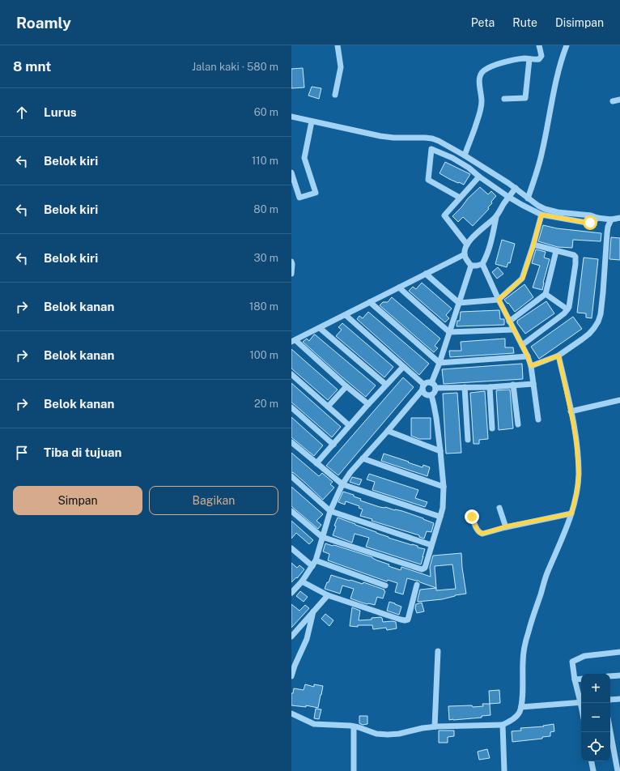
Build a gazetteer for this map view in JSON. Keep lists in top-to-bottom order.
{
  "page": {
    "header": "Roamly",
    "nav": ["Peta", "Rute", "Disimpan"],
    "heading": ["8 mnt", "Jalan kaki · 580 m"],
    "list": [
      ["Lurus", "60 m"],
      ["Belok kiri", "110 m"],
      ["Belok kiri", "80 m"],
      ["Belok kiri", "30 m"],
      ["Belok kanan", "180 m"],
      ["Belok kanan", "100 m"],
      ["Belok kanan", "20 m"],
      "Tiba di tujuan"
    ],
    "buttons": ["Simpan", "Bagikan"],
    "map_buttons": ["+", "−"]
  }
}
